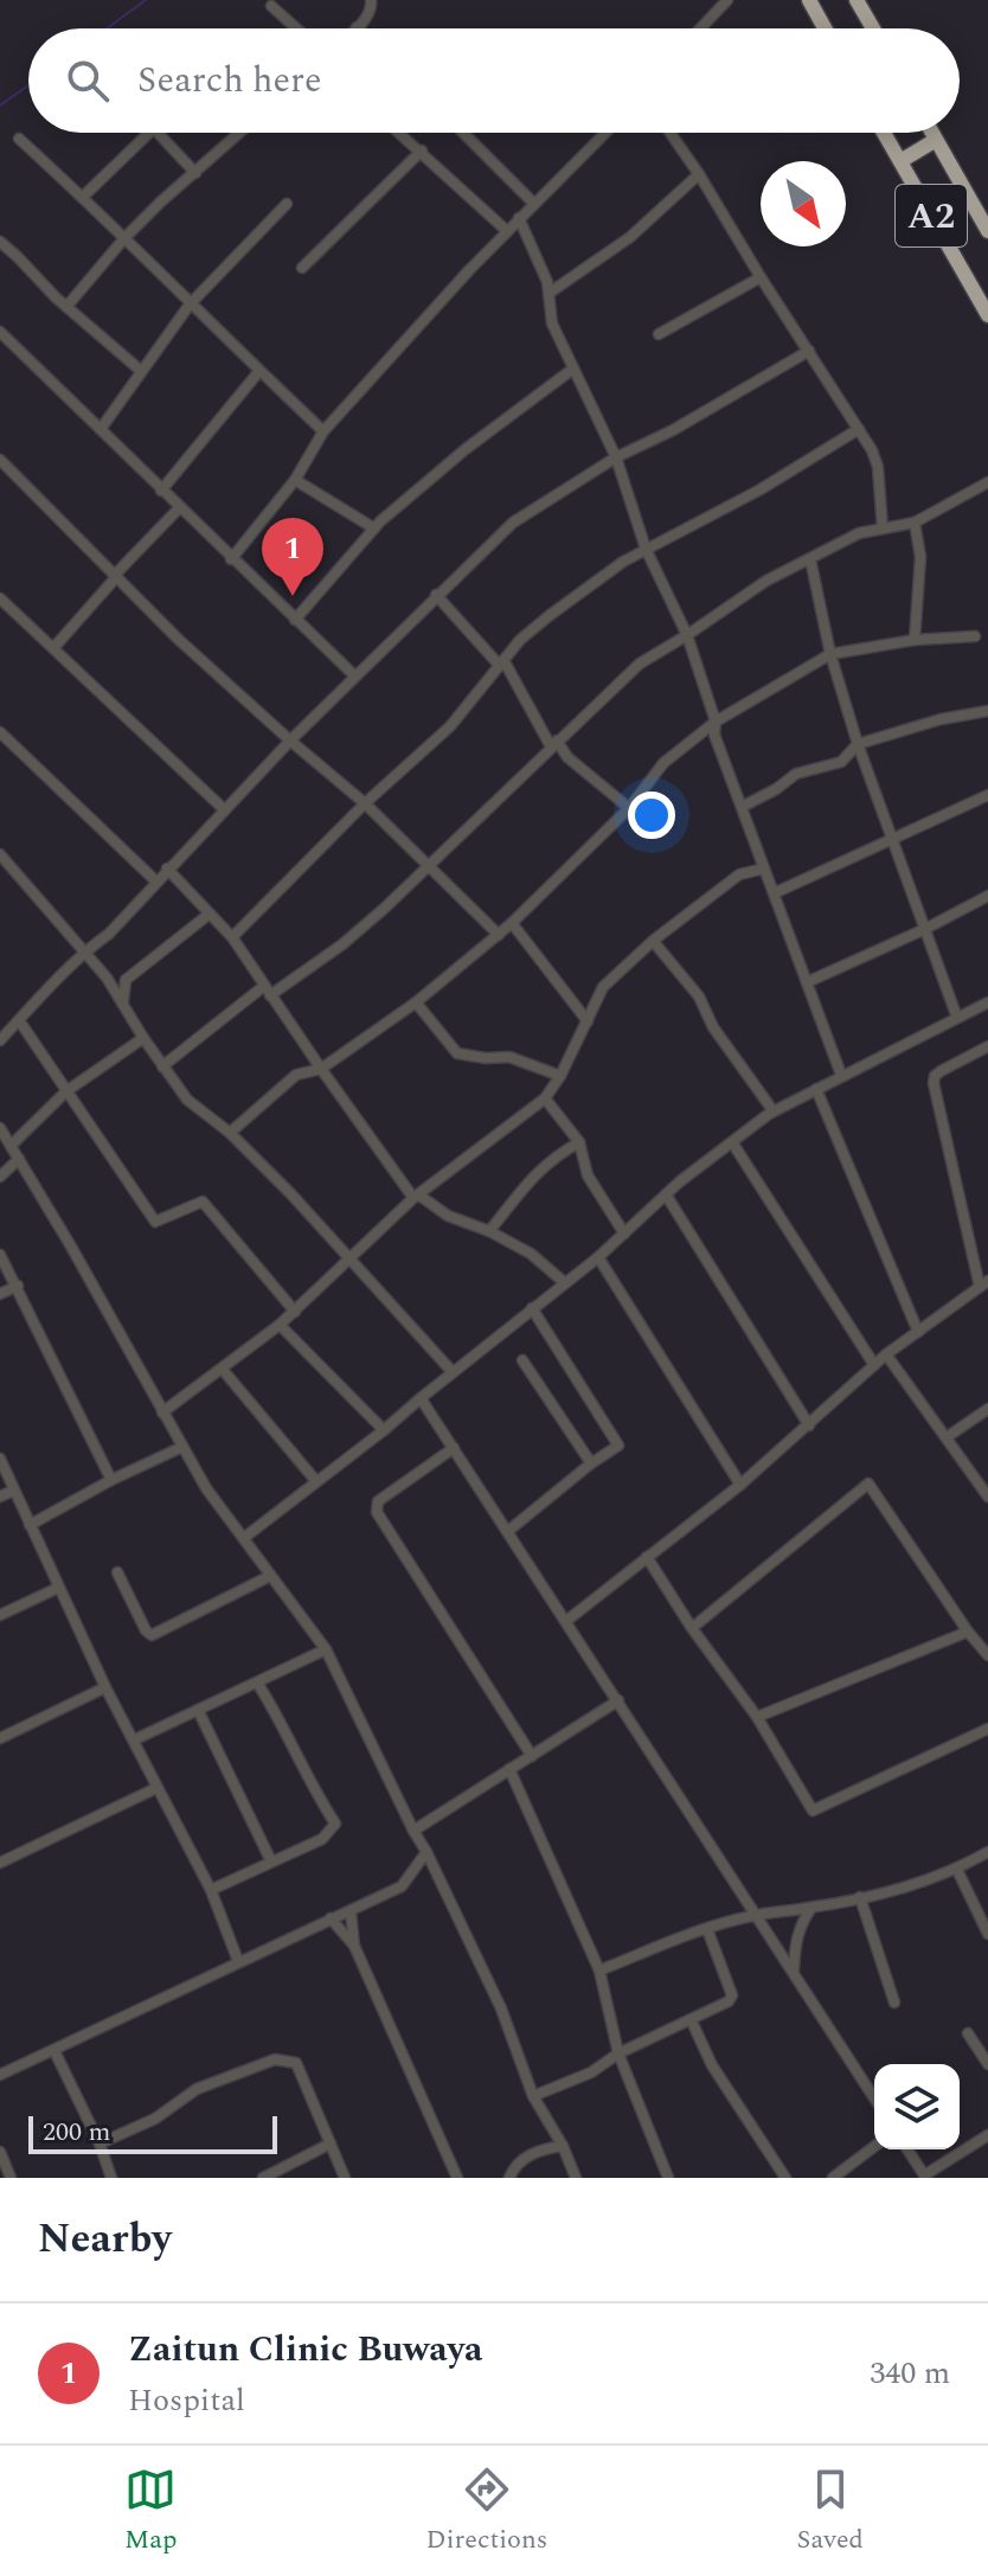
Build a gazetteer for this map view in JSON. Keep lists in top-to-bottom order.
{
  "streets": {
    "highway": ["A2"]
  },
  "scale_bar": "200 m",
  "north": "bottom right",
  "page": {
    "search": "Search here",
    "pins": "1",
    "scale": "200 m",
    "heading": "Nearby",
    "list": [
      {
        "mark": "1",
        "name": "Zaitun Clinic Buwaya",
        "note": "Hospital",
        "value": "340 m"
      }
    ],
    "nav": ["Map", "Directions", "Saved"]
  }
}
